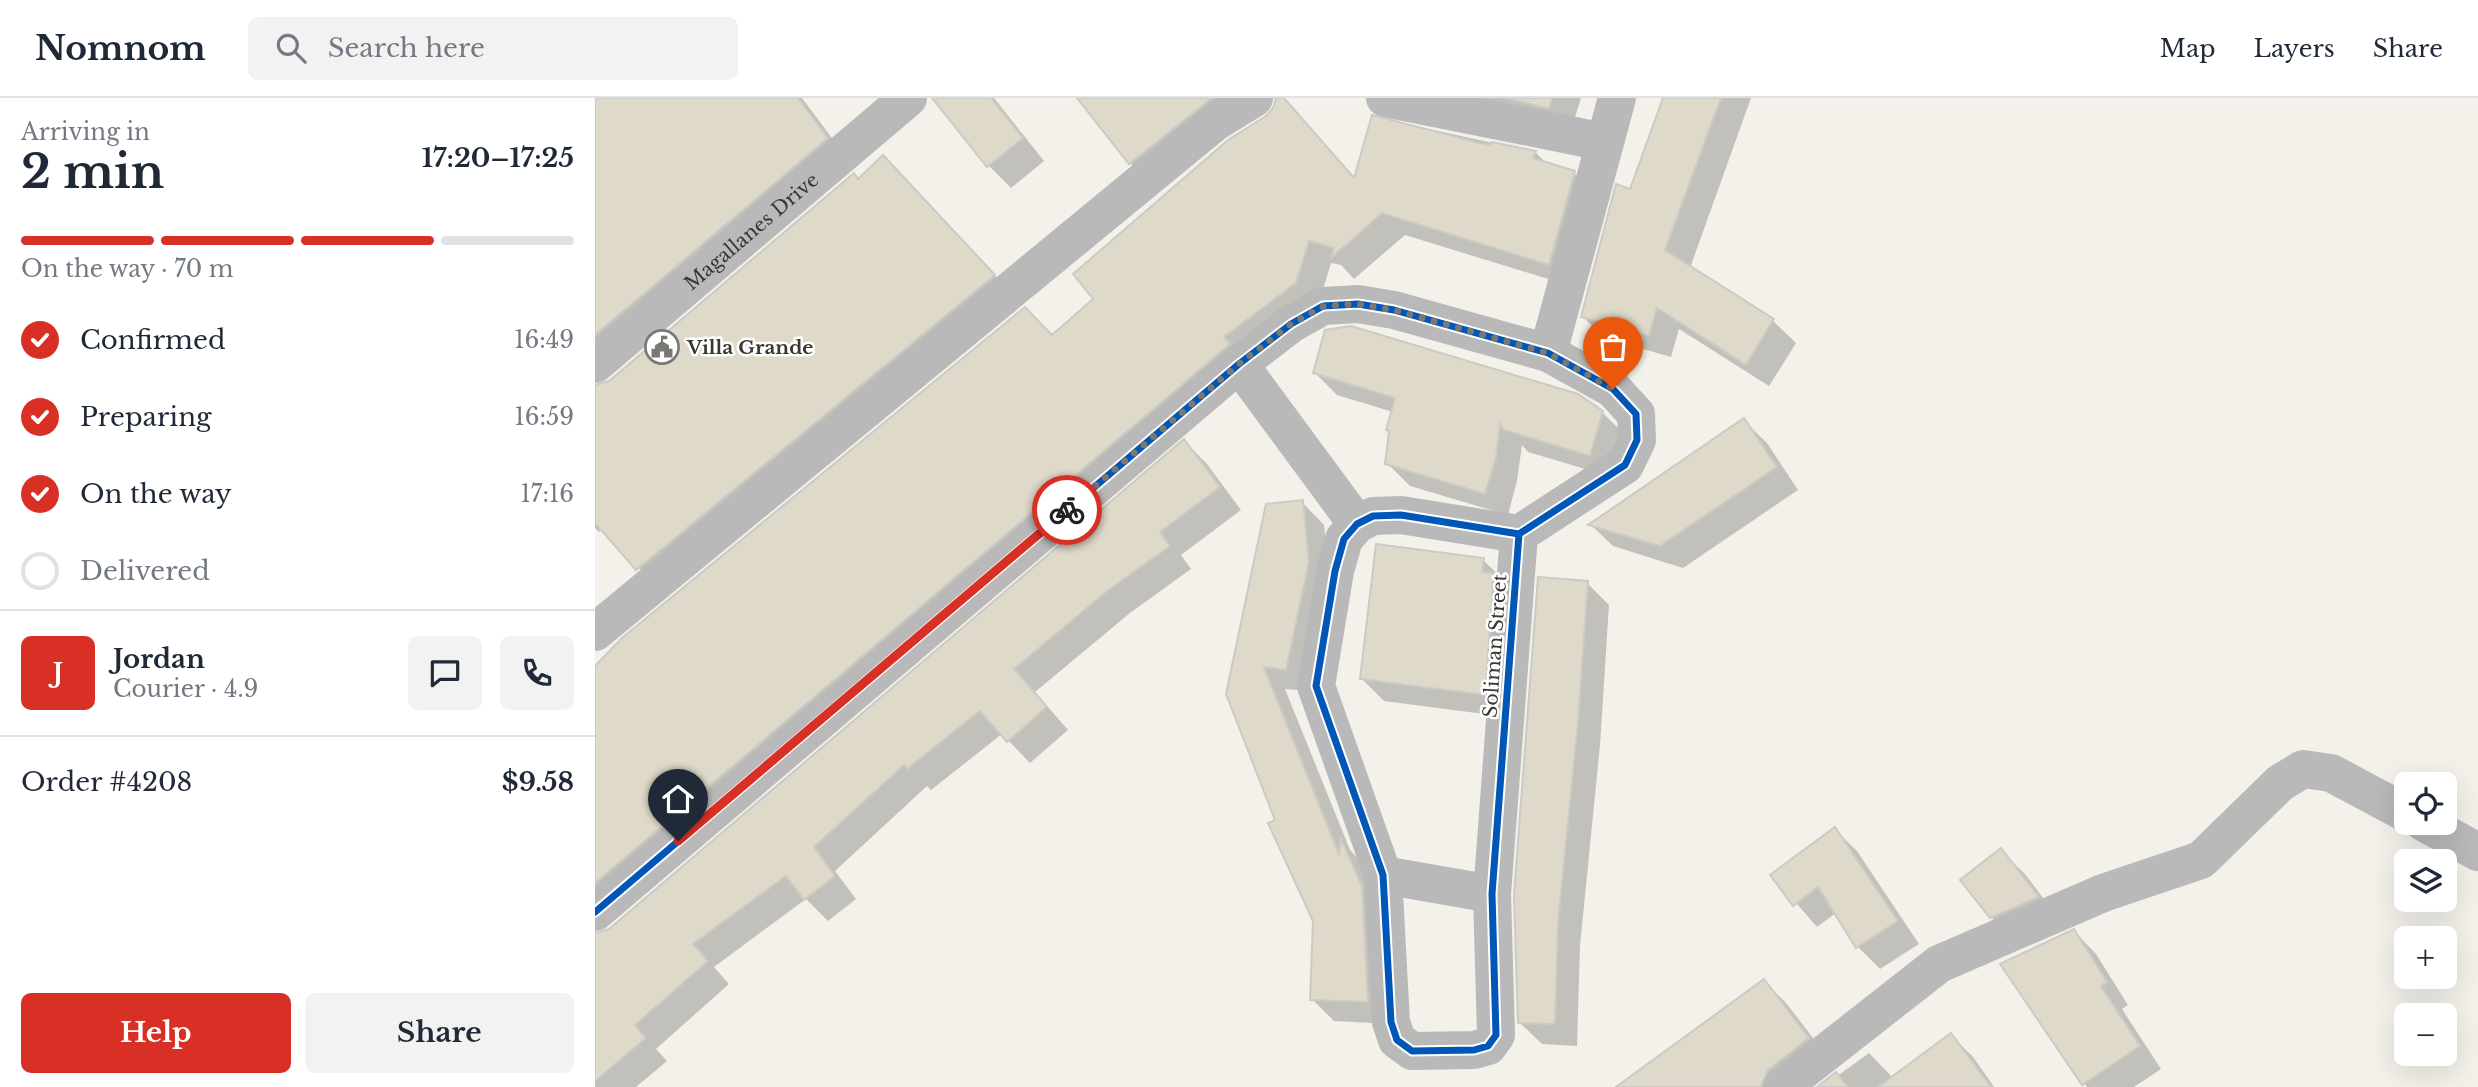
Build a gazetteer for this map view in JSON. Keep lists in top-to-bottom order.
{
  "streets": {
    "street": ["Magallanes Drive", "Soliman Street"]
  },
  "places": {
    "public building": ["Villa Grande"]
  },
  "page": {
    "header": "Nomnom",
    "search": "Search here",
    "nav": ["Map", "Layers", "Share"],
    "heading": ["2 min", "Arriving in", "17:20–17:25"],
    "panel": [
      "Jordan",
      "Courier · 4.9",
      "Order #4208",
      "$9.58"
    ],
    "bar": "On the way · 70 m",
    "list": [
      ["Confirmed", "16:49"],
      ["Preparing", "16:59"],
      ["On the way", "17:16"],
      "Delivered"
    ],
    "round": "J",
    "map_buttons": ["+", "−"],
    "buttons": ["Help", "Share"]
  }
}
